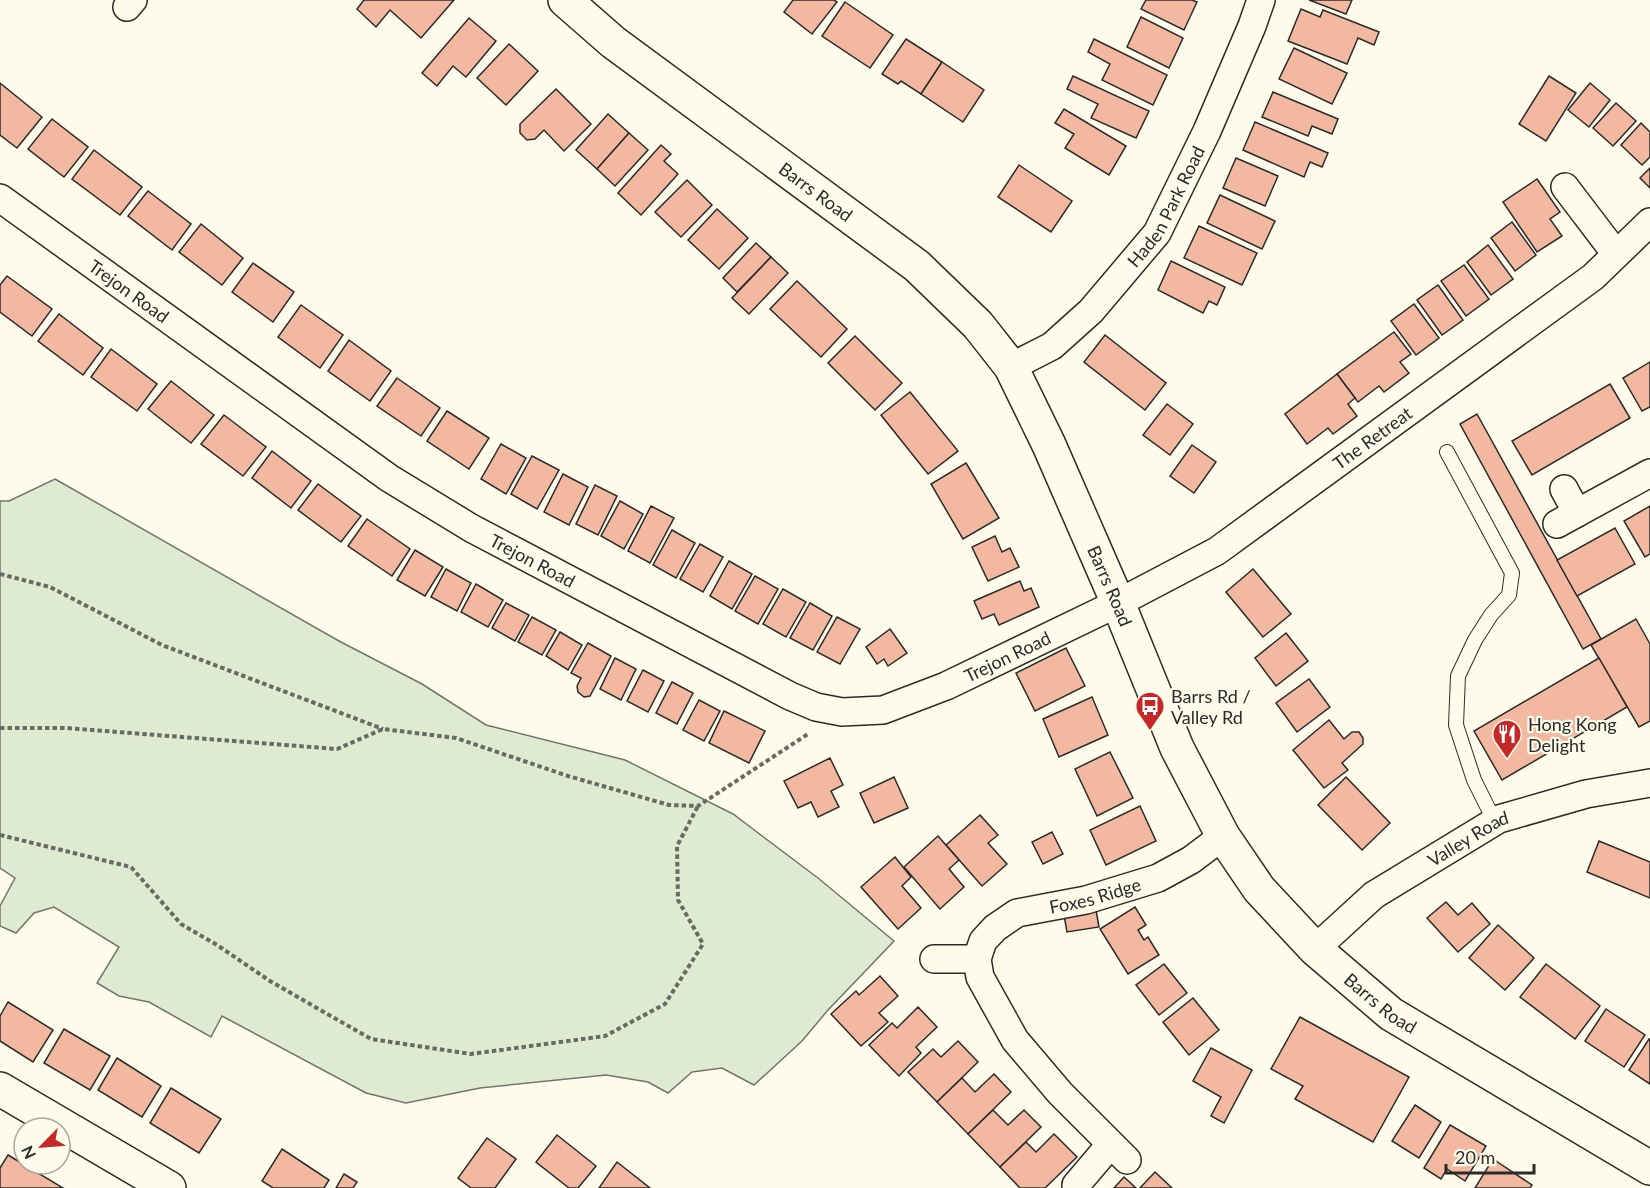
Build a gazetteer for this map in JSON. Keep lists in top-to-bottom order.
{
  "streets": {
    "street": [
      "Barrs Road",
      "Haden Park Road",
      "Trejon Road",
      "The Retreat",
      "Valley Road",
      "Foxes Ridge"
    ]
  },
  "crossings": [
    ["Barrs Road", "Haden Park Road"],
    ["Barrs Road", "Trejon Road"],
    ["Barrs Road", "The Retreat"],
    ["Barrs Road", "Valley Road"],
    ["Barrs Road", "Foxes Ridge"],
    ["Trejon Road", "The Retreat"]
  ],
  "places": {
    "bus stop": ["Barrs Rd / Valley Rd"],
    "restaurant": ["Hong Kong Delight"]
  },
  "scale_bar": "20 m",
  "north": "bottom left"
}
